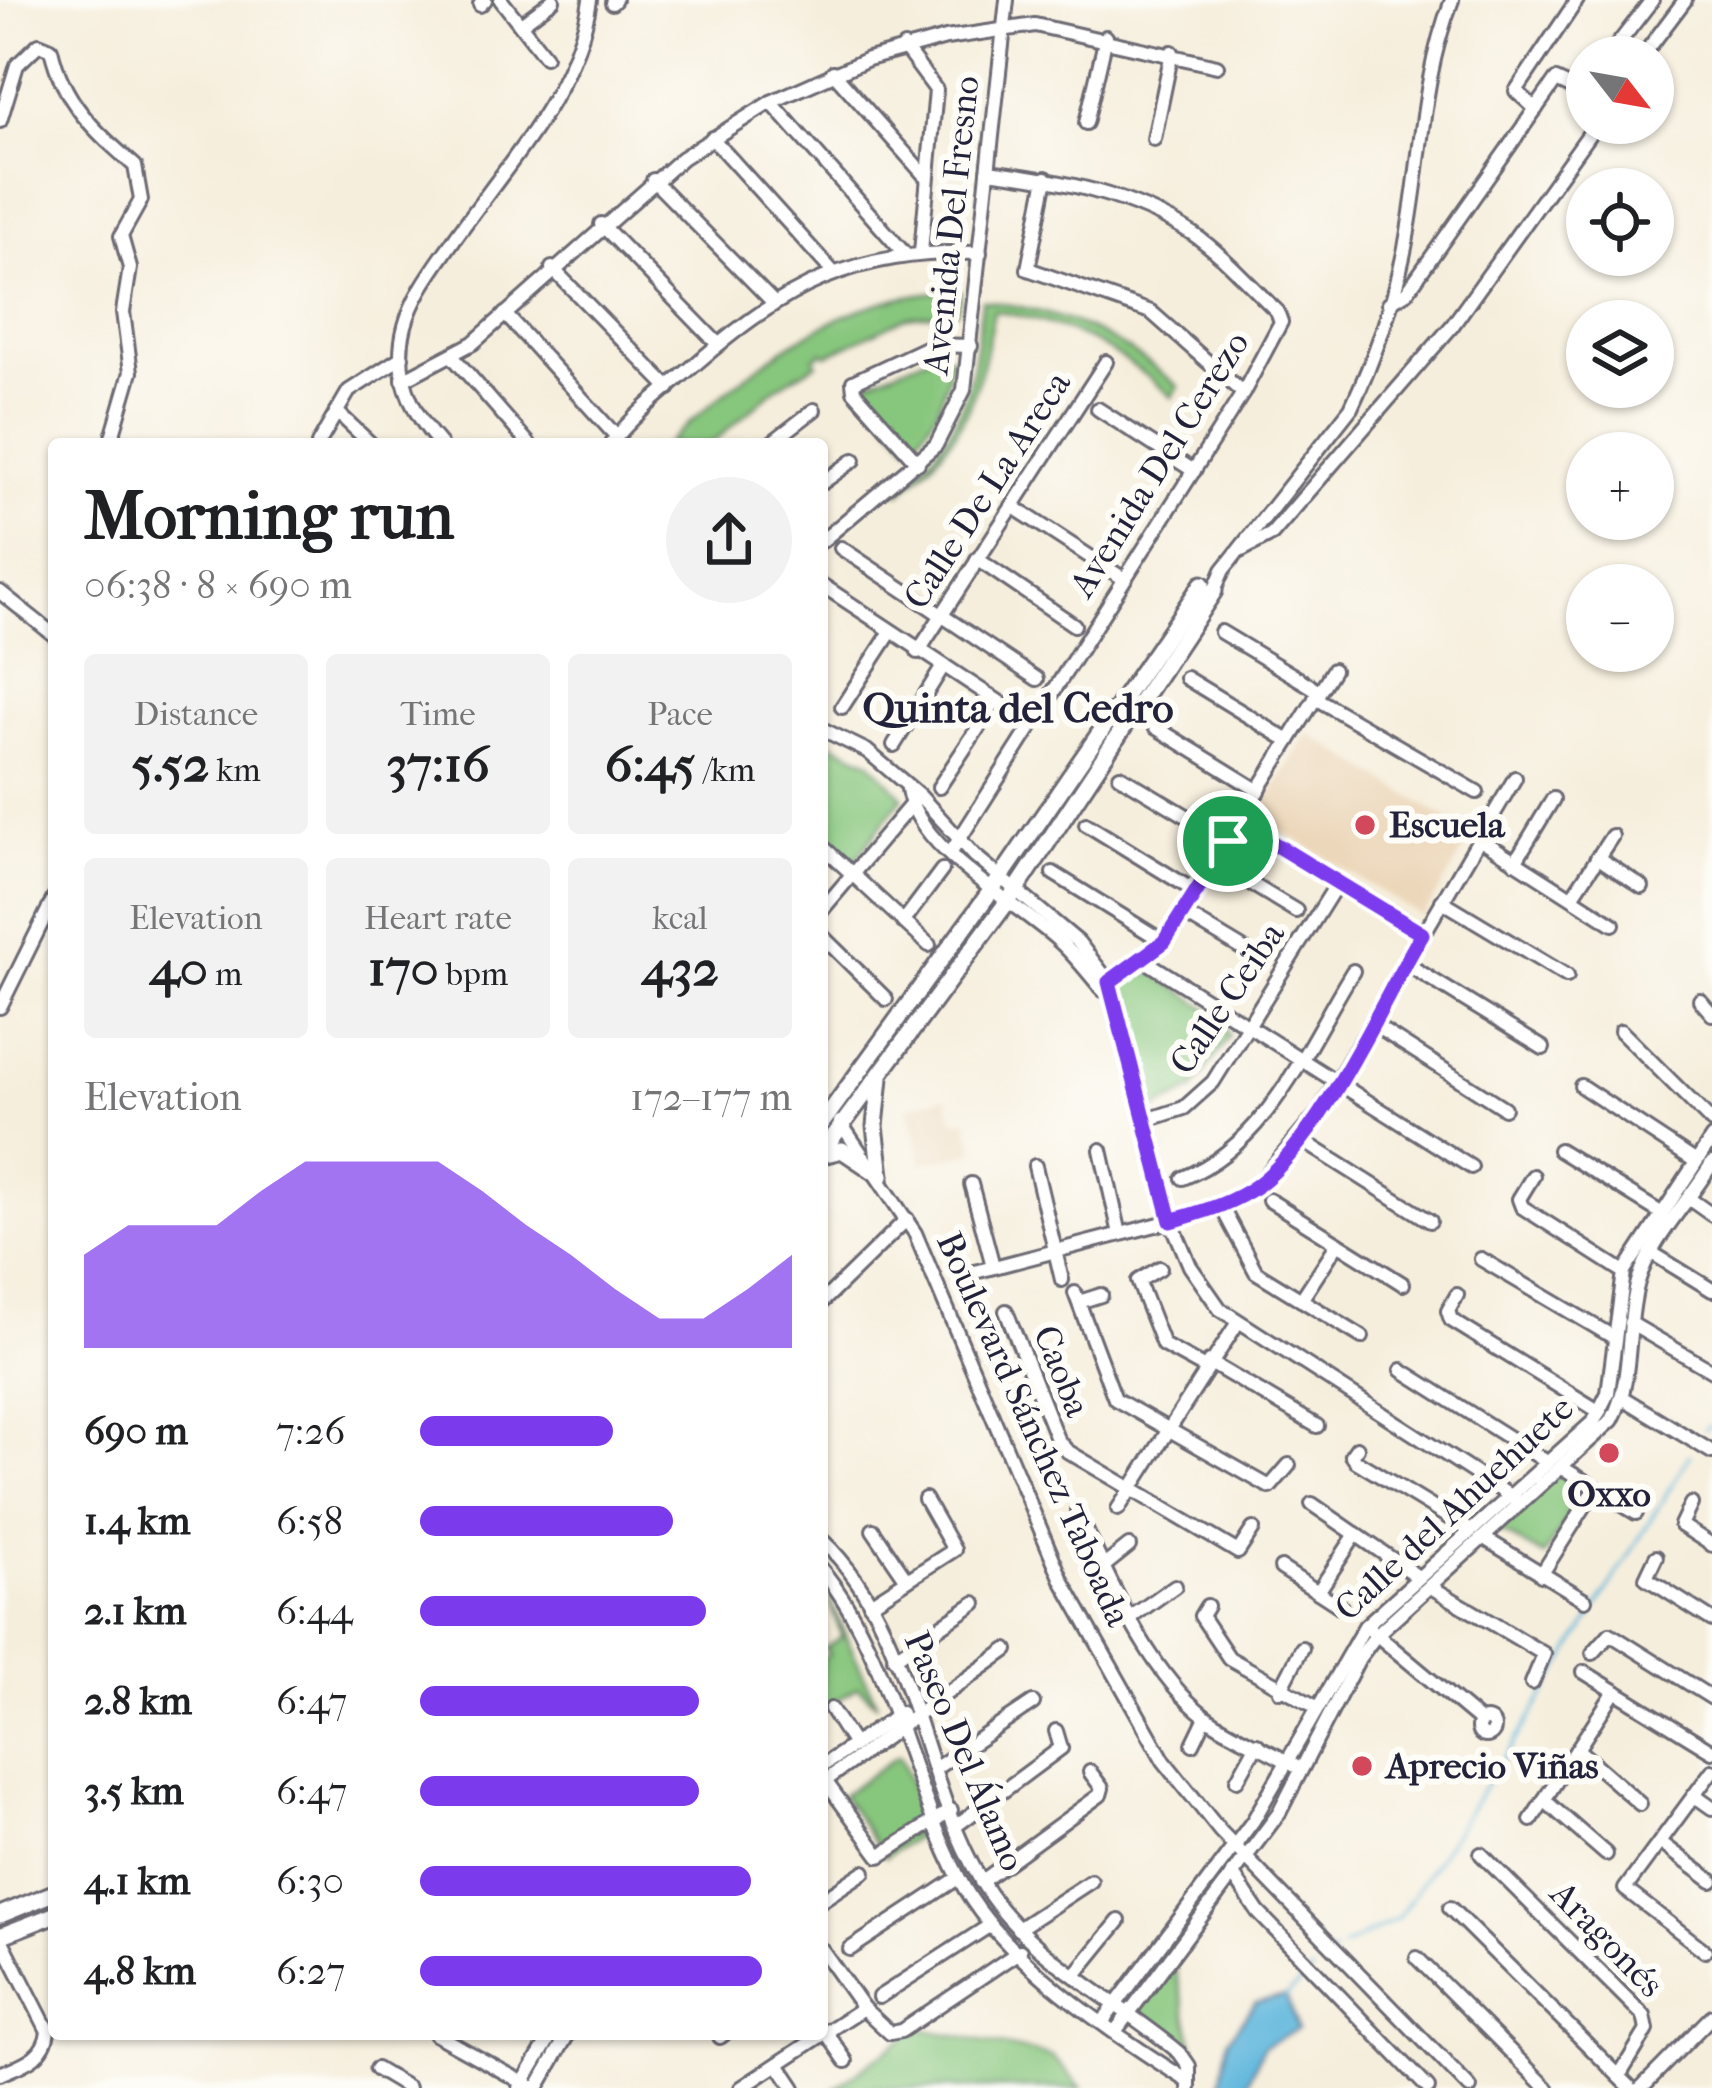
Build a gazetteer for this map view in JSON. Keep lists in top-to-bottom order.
{
  "streets": {
    "street": [
      "Avenida Del Fresno",
      "Avenida Del Cerezo",
      "Calle De La Areca",
      "Calle Ceiba",
      "Caoba",
      "Boulevard Sánchez Taboada",
      "Calle del Ahuehuete",
      "Paseo Del Álamo",
      "Aragonés"
    ]
  },
  "crossings": [
    ["Avenida Del Fresno", "Avenida Del Cerezo"],
    ["Boulevard Sánchez Taboada", "Calle del Ahuehuete"],
    ["Calle del Ahuehuete", "Paseo Del Álamo"]
  ],
  "districts": ["Quinta del Cedro"],
  "places": ["Escuela", "Oxxo", "Aprecio Viñas"],
  "north": "bottom right",
  "page": {
    "map_buttons": ["+", "−"],
    "heading": ["Morning run", "06:38 · 8 × 690 m"],
    "stats": [
      ["Distance", "5.52 km"],
      ["Time", "37:16"],
      ["Pace", "6:45 /km"],
      ["Elevation", "40 m"],
      ["Heart rate", "170 bpm"],
      ["kcal", "432"]
    ],
    "chart": ["Elevation", "172–177 m"],
    "list": [
      {
        "name": "690 m",
        "note": "7:26"
      },
      {
        "name": "1.4 km",
        "note": "6:58"
      },
      {
        "name": "2.1 km",
        "note": "6:44"
      },
      {
        "name": "2.8 km",
        "note": "6:47"
      },
      {
        "name": "3.5 km",
        "note": "6:47"
      },
      {
        "name": "4.1 km",
        "note": "6:30"
      },
      {
        "name": "4.8 km",
        "note": "6:27"
      }
    ]
  }
}
